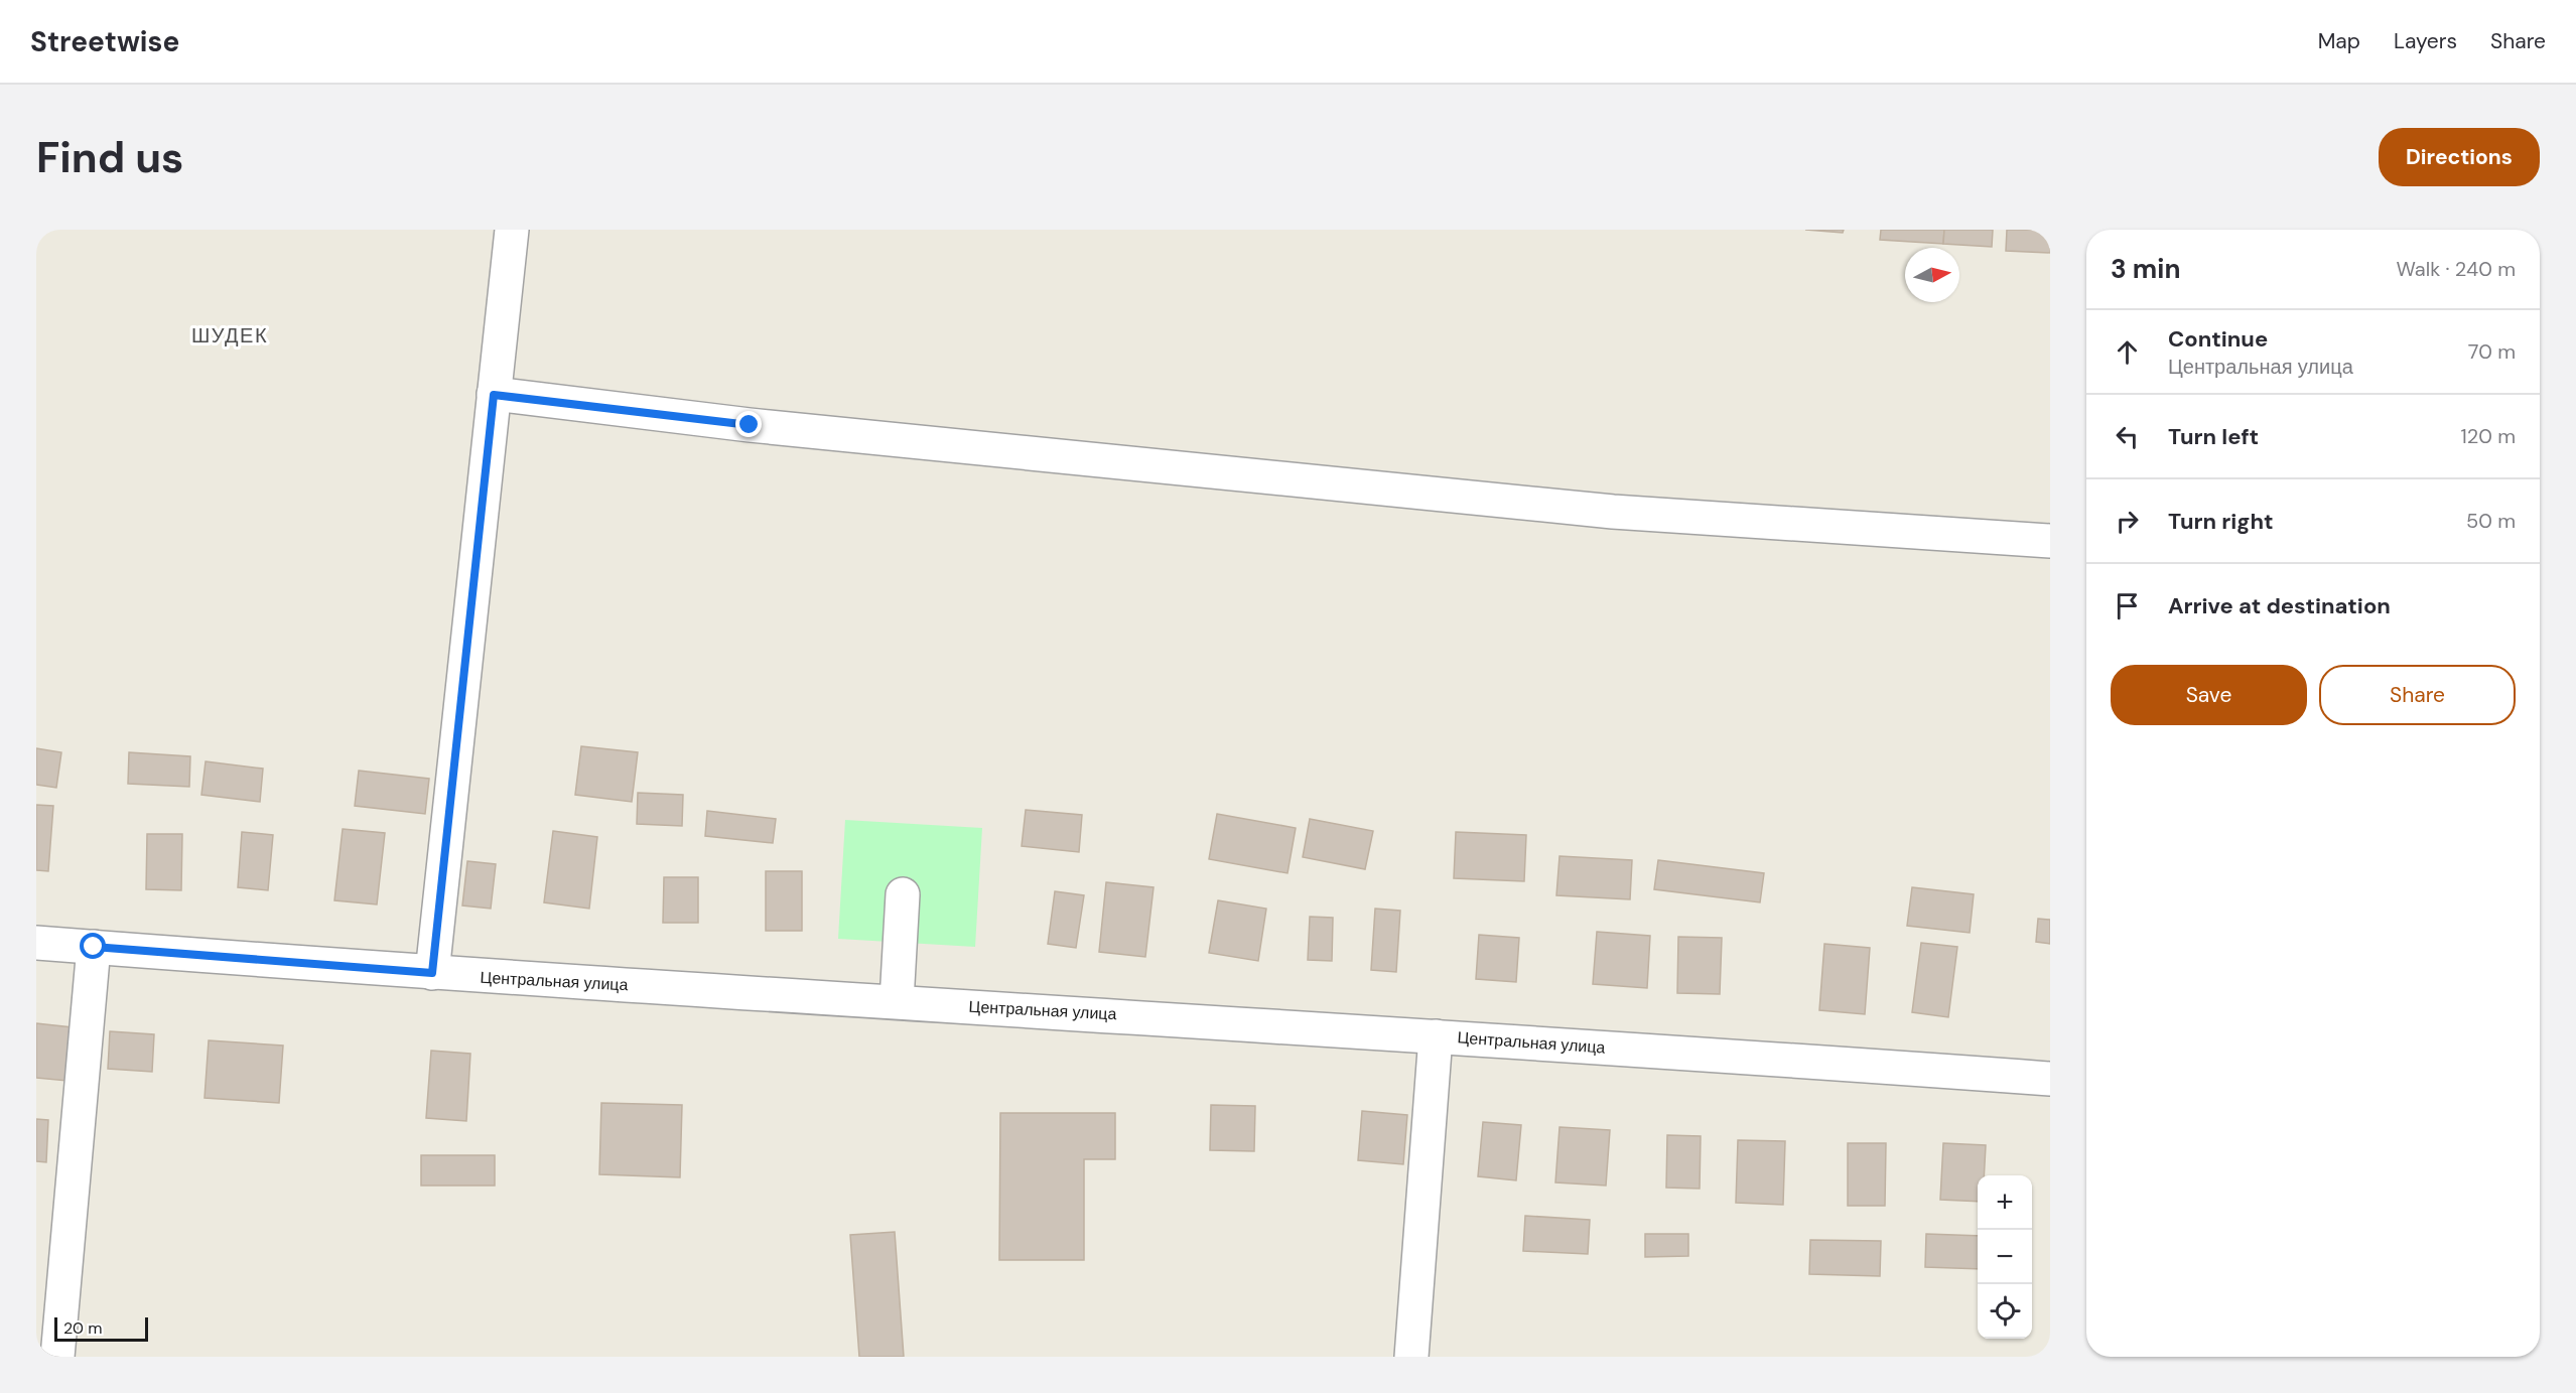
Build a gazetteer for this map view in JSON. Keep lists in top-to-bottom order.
{
  "streets": {
    "street": ["Центральная улица"]
  },
  "districts": ["ШУДЕК"],
  "scale_bar": "20 m",
  "north": "right",
  "page": {
    "header": "Streetwise",
    "nav": ["Map", "Layers", "Share"],
    "buttons": [
      "Directions",
      ["Save", "Share"]
    ],
    "title": "Find us",
    "heading": ["3 min", "Walk · 240 m"],
    "list": [
      ["Continue", "Центральная улица", "70 m"],
      ["Turn left", "120 m"],
      ["Turn right", "50 m"],
      "Arrive at destination"
    ],
    "map_buttons": ["+", "−"],
    "scale": "20 m"
  }
}
